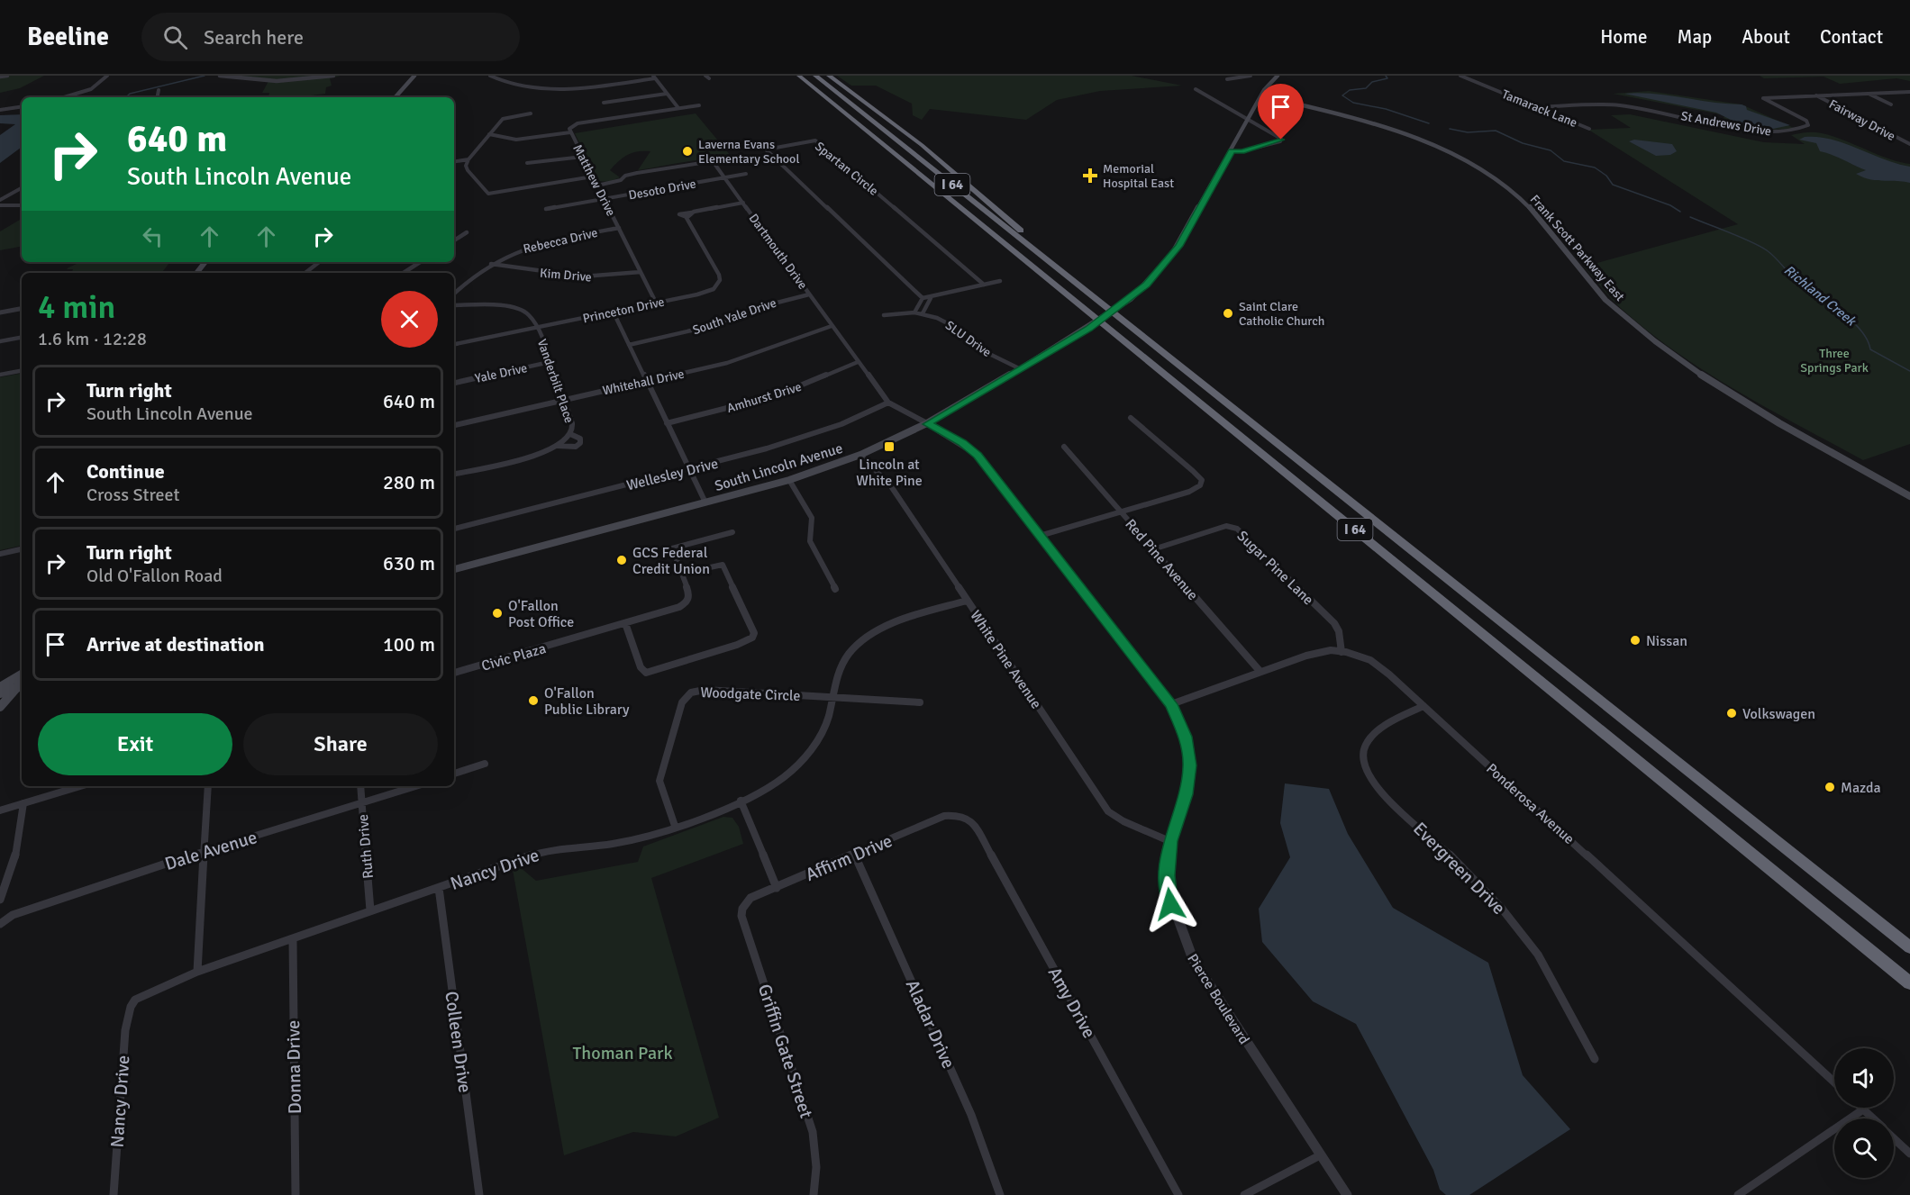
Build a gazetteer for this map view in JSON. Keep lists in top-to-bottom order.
{
  "streets": {
    "highway": ["I 64"],
    "main road": ["Frank Scott Parkway East", "South Lincoln Avenue"],
    "street": [
      "Tamarack Lane",
      "Fairway Drive",
      "St Andrews Drive",
      "Spartan Circle",
      "Matthew Drive",
      "Desoto Drive",
      "Rebecca Drive",
      "Dartmouth Drive",
      "Kim Drive",
      "Princeton Drive",
      "South Yale Drive",
      "SLU Drive",
      "Yale Drive",
      "Vanderbilt Place",
      "Whitehall Drive",
      "Amhurst Drive",
      "Wellesley Drive",
      "Red Pine Avenue",
      "Sugar Pine Lane",
      "Civic Plaza",
      "White Pine Avenue",
      "Woodgate Circle",
      "Ponderosa Avenue",
      "Ruth Drive",
      "Dale Avenue",
      "Affirm Drive",
      "Evergreen Drive",
      "Nancy Drive",
      "Pierce Boulevard",
      "Amy Drive",
      "Aladar Drive",
      "Colleen Drive",
      "Griffin Gate Street",
      "Donna Drive"
    ]
  },
  "crossings": [
    ["Tamarack Lane", "St Andrews Drive"],
    ["Fairway Drive", "St Andrews Drive"],
    ["Matthew Drive", "Desoto Drive"],
    ["Matthew Drive", "Rebecca Drive"],
    ["Matthew Drive", "Dartmouth Drive"],
    ["Matthew Drive", "Kim Drive"],
    ["Matthew Drive", "Princeton Drive"],
    ["Desoto Drive", "Dartmouth Drive"],
    ["Rebecca Drive", "Kim Drive"],
    ["Frank Scott Parkway East", "South Lincoln Avenue"],
    ["Dartmouth Drive", "South Yale Drive"],
    ["Dartmouth Drive", "Whitehall Drive"],
    ["Dartmouth Drive", "Amhurst Drive"],
    ["Dartmouth Drive", "South Lincoln Avenue"],
    ["Dartmouth Drive", "Wellesley Drive"],
    ["Dartmouth Drive", "Pierce Boulevard"],
    ["Princeton Drive", "Vanderbilt Place"],
    ["SLU Drive", "South Lincoln Avenue"],
    ["Yale Drive", "Vanderbilt Place"],
    ["Vanderbilt Place", "Whitehall Drive"],
    ["South Lincoln Avenue", "White Pine Avenue"],
    ["South Lincoln Avenue", "Pierce Boulevard"],
    ["Red Pine Avenue", "Sugar Pine Lane"],
    ["Red Pine Avenue", "Ponderosa Avenue"],
    ["Sugar Pine Lane", "Ponderosa Avenue"],
    ["White Pine Avenue", "Nancy Drive"],
    ["White Pine Avenue", "Pierce Boulevard"],
    ["Woodgate Circle", "Nancy Drive"],
    ["Ponderosa Avenue", "Evergreen Drive"],
    ["Ponderosa Avenue", "Pierce Boulevard"],
    ["Ruth Drive", "Dale Avenue"],
    ["Ruth Drive", "Nancy Drive"],
    ["Affirm Drive", "Amy Drive"],
    ["Affirm Drive", "Aladar Drive"],
    ["Affirm Drive", "Griffin Gate Street"],
    ["Nancy Drive", "Colleen Drive"],
    ["Nancy Drive", "Donna Drive"]
  ],
  "water": ["Richland Creek"],
  "parks": ["Three Springs Park", "Thoman Park"],
  "places": {
    "other": [
      "Laverna Evans Elementary School",
      "Saint Clare Catholic Church",
      "GCS Federal Credit Union",
      "O'Fallon Post Office",
      "Nissan",
      "O'Fallon Public Library",
      "Volkswagen",
      "Mazda"
    ],
    "health": ["Memorial Hospital East"],
    "transit": ["Lincoln at White Pine"]
  },
  "page": {
    "header": "Beeline",
    "search": "Search here",
    "nav": [
      "Home",
      "Map",
      "About",
      "Contact"
    ],
    "turn": ["640 m", "South Lincoln Avenue"],
    "heading": ["4 min", "1.6 km · 12:28"],
    "list": [
      {
        "name": "Turn right",
        "note": "South Lincoln Avenue",
        "value": "640 m"
      },
      {
        "name": "Continue",
        "note": "Cross Street",
        "value": "280 m"
      },
      {
        "name": "Turn right",
        "note": "Old O'Fallon Road",
        "value": "630 m"
      },
      {
        "name": "Arrive at destination",
        "value": "100 m"
      }
    ],
    "buttons": ["Exit", "Share"]
  }
}
